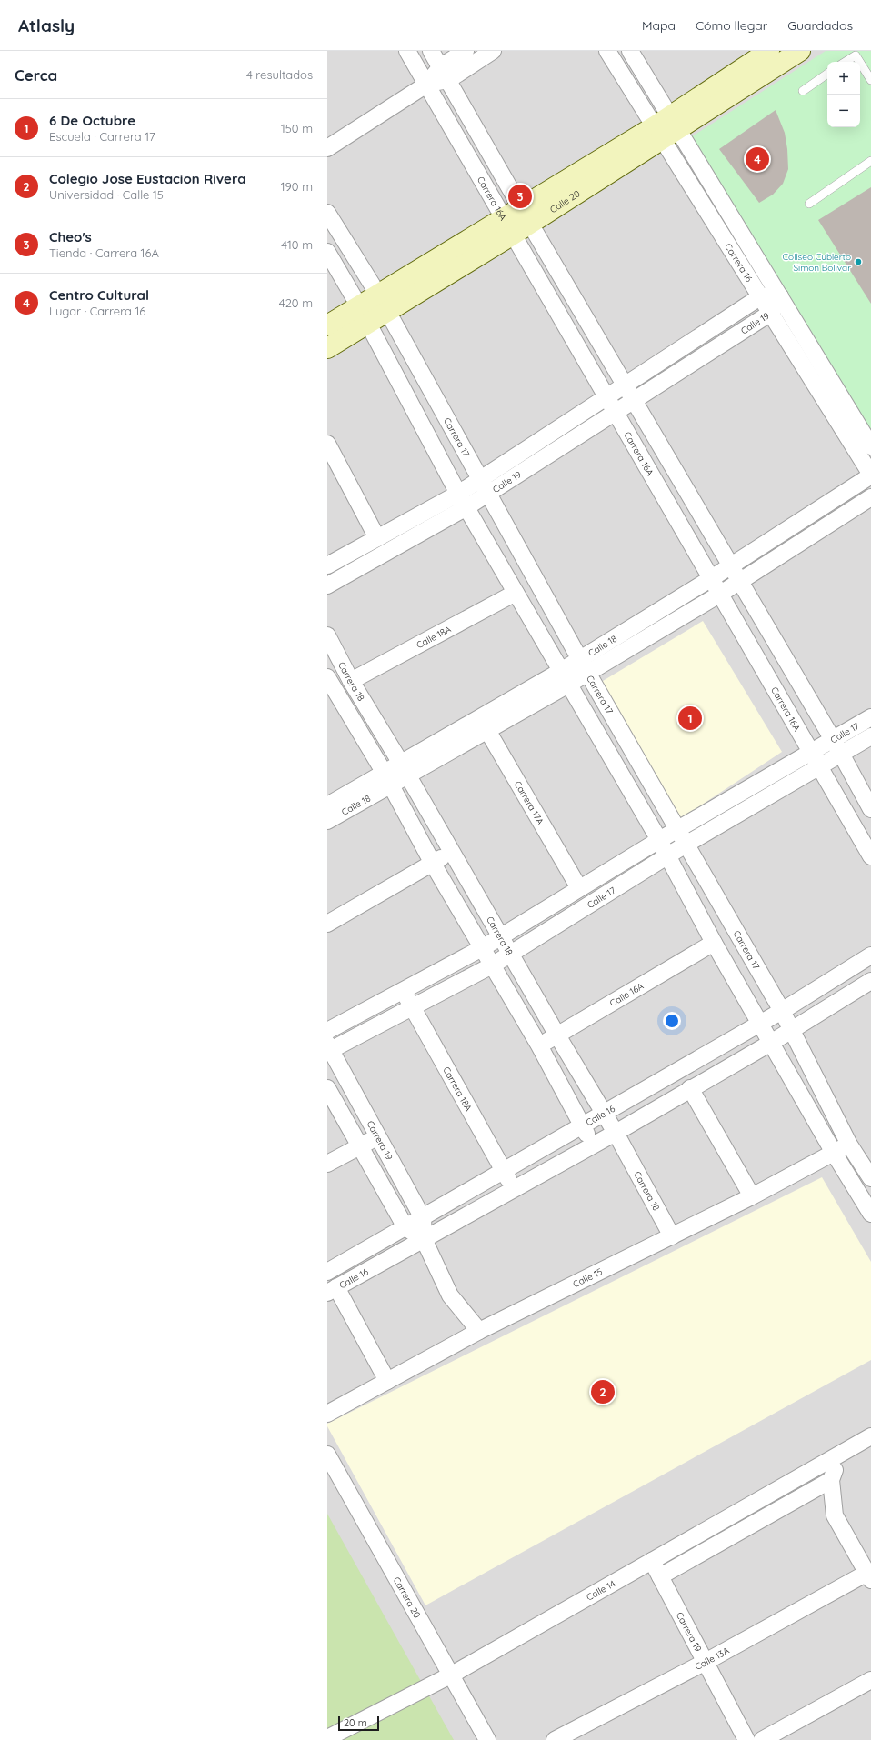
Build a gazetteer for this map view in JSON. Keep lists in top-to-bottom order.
{
  "streets": {
    "street": [
      "Carrera 16A",
      "Calle 20",
      "Carrera 16",
      "Calle 19",
      "Carrera 17",
      "Calle 18A",
      "Calle 18",
      "Carrera 18",
      "Calle 17",
      "Carrera 17A",
      "Calle 16A",
      "Carrera 18A",
      "Calle 16",
      "Carrera 19",
      "Calle 15",
      "Calle 14",
      "Carrera 20",
      "Calle 13A"
    ]
  },
  "crossings": [
    ["Carrera 16A", "Calle 20"],
    ["Carrera 16A", "Calle 19"],
    ["Carrera 16A", "Calle 18"],
    ["Carrera 16A", "Calle 17"],
    ["Calle 20", "Carrera 16"],
    ["Calle 20", "Carrera 17"],
    ["Carrera 16", "Calle 19"],
    ["Carrera 16", "Calle 18"],
    ["Calle 19", "Carrera 17"],
    ["Carrera 17", "Calle 18"],
    ["Carrera 17", "Calle 17"],
    ["Carrera 17", "Calle 16"],
    ["Carrera 17", "Calle 15"],
    ["Calle 18A", "Carrera 18"],
    ["Calle 18", "Carrera 18"],
    ["Calle 18", "Carrera 17A"],
    ["Carrera 18", "Calle 17"],
    ["Carrera 18", "Calle 16A"],
    ["Carrera 18", "Calle 16"],
    ["Carrera 18", "Calle 15"],
    ["Calle 17", "Carrera 17A"],
    ["Calle 17", "Carrera 18A"],
    ["Calle 17", "Carrera 19"],
    ["Carrera 18A", "Calle 16"],
    ["Calle 16", "Carrera 19"],
    ["Carrera 19", "Calle 15"],
    ["Carrera 19", "Calle 14"],
    ["Carrera 19", "Calle 13A"],
    ["Calle 14", "Carrera 20"]
  ],
  "places": ["Coliseo Cubierto Simon Bolivar"],
  "scale_bar": "20 m",
  "page": {
    "header": "Atlasly",
    "nav": ["Mapa", "Cómo llegar", "Guardados"],
    "heading": ["Cerca", "4 resultados"],
    "map_buttons": ["+", "−"],
    "list": [
      {
        "mark": "1",
        "name": "6 De Octubre",
        "note": "Escuela · Carrera 17",
        "value": "150 m"
      },
      {
        "mark": "2",
        "name": "Colegio Jose Eustacion Rivera",
        "note": "Universidad · Calle 15",
        "value": "190 m"
      },
      {
        "mark": "3",
        "name": "Cheo's",
        "note": "Tienda · Carrera 16A",
        "value": "410 m"
      },
      {
        "mark": "4",
        "name": "Centro Cultural",
        "note": "Lugar · Carrera 16",
        "value": "420 m"
      }
    ],
    "pins": [
      "4",
      "3",
      "1",
      "2"
    ],
    "scale": "20 m"
  }
}
